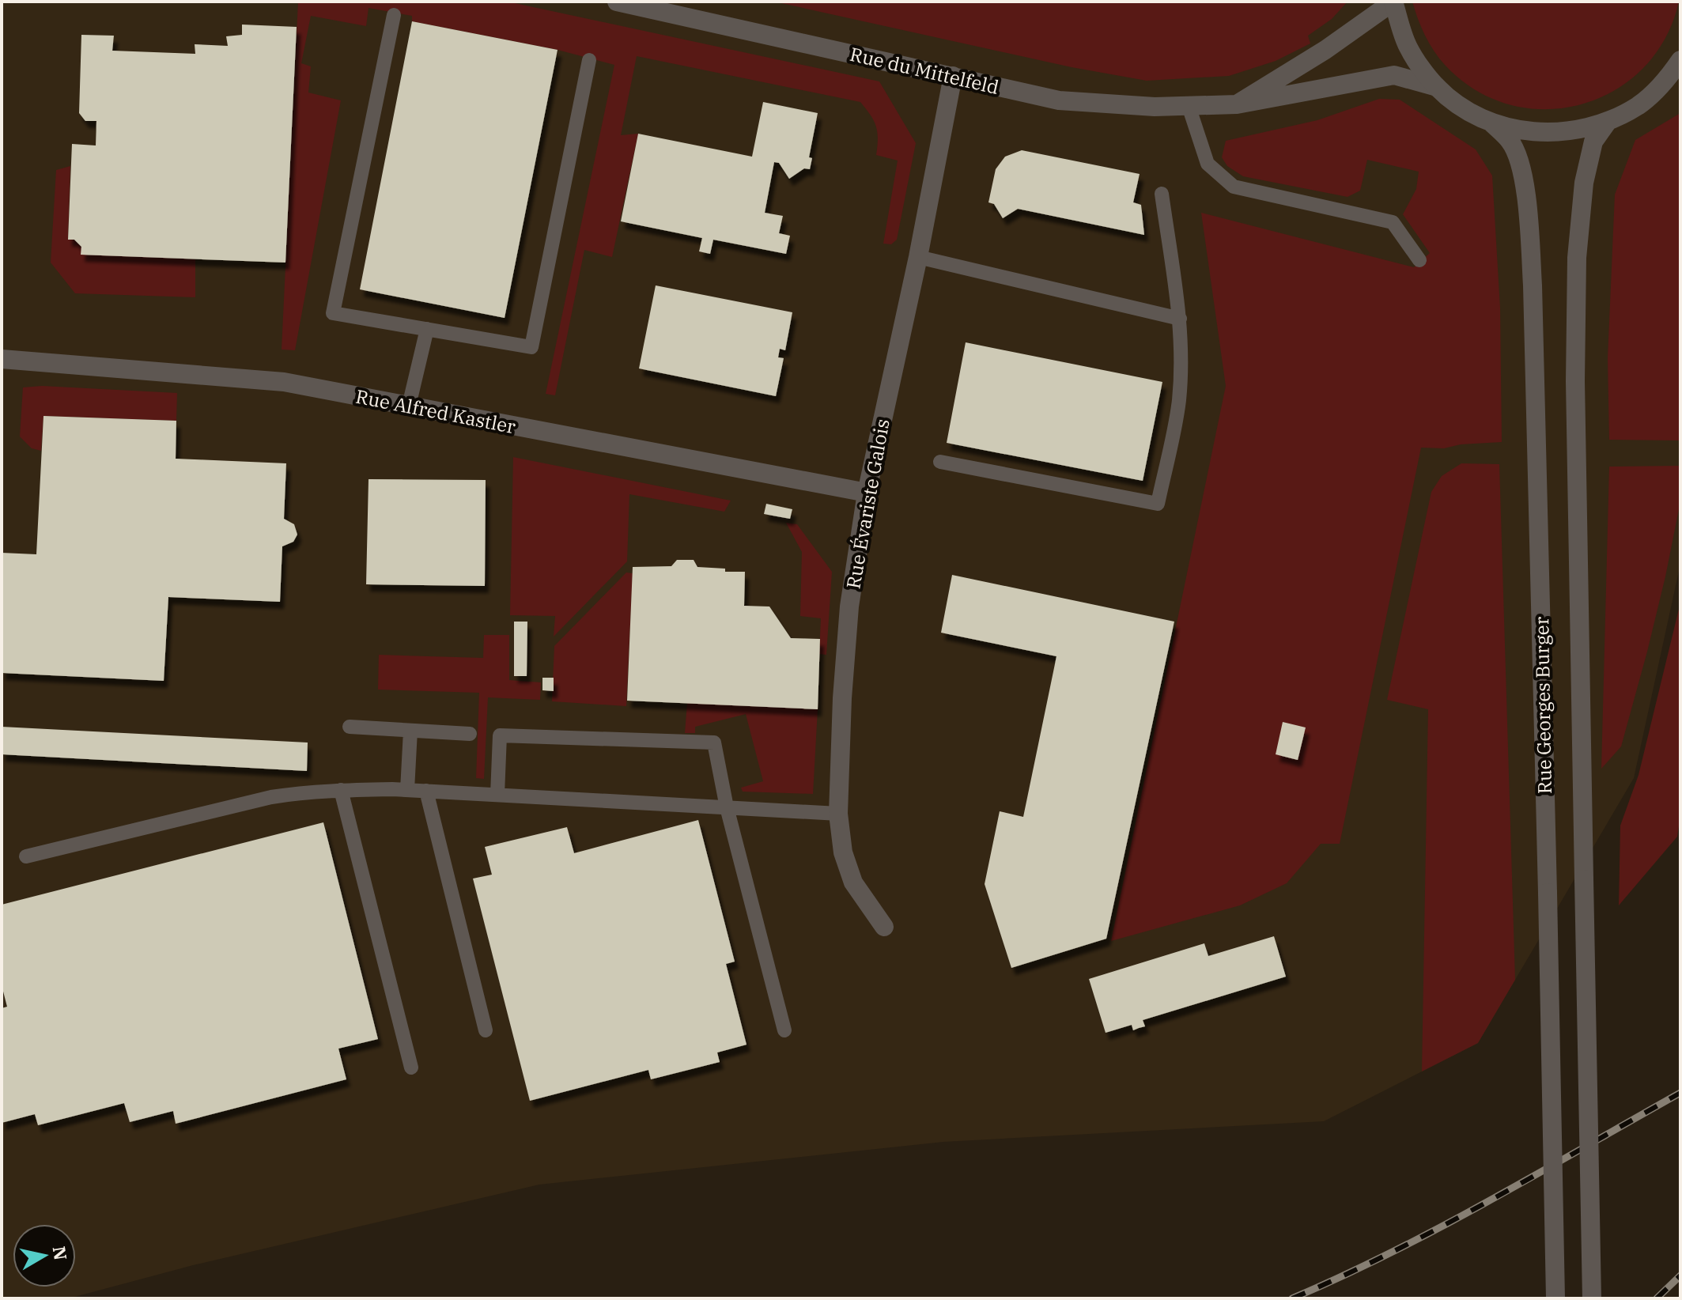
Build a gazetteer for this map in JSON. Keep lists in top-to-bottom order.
{
  "streets": {
    "street": [
      "Rue du Mittelfeld",
      "Rue Alfred Kastler",
      "Rue Évariste Galois",
      "Rue Georges Burger"
    ]
  },
  "crossings": [
    ["Rue du Mittelfeld", "Rue Évariste Galois"],
    ["Rue Alfred Kastler", "Rue Évariste Galois"]
  ],
  "north": "right"
}
